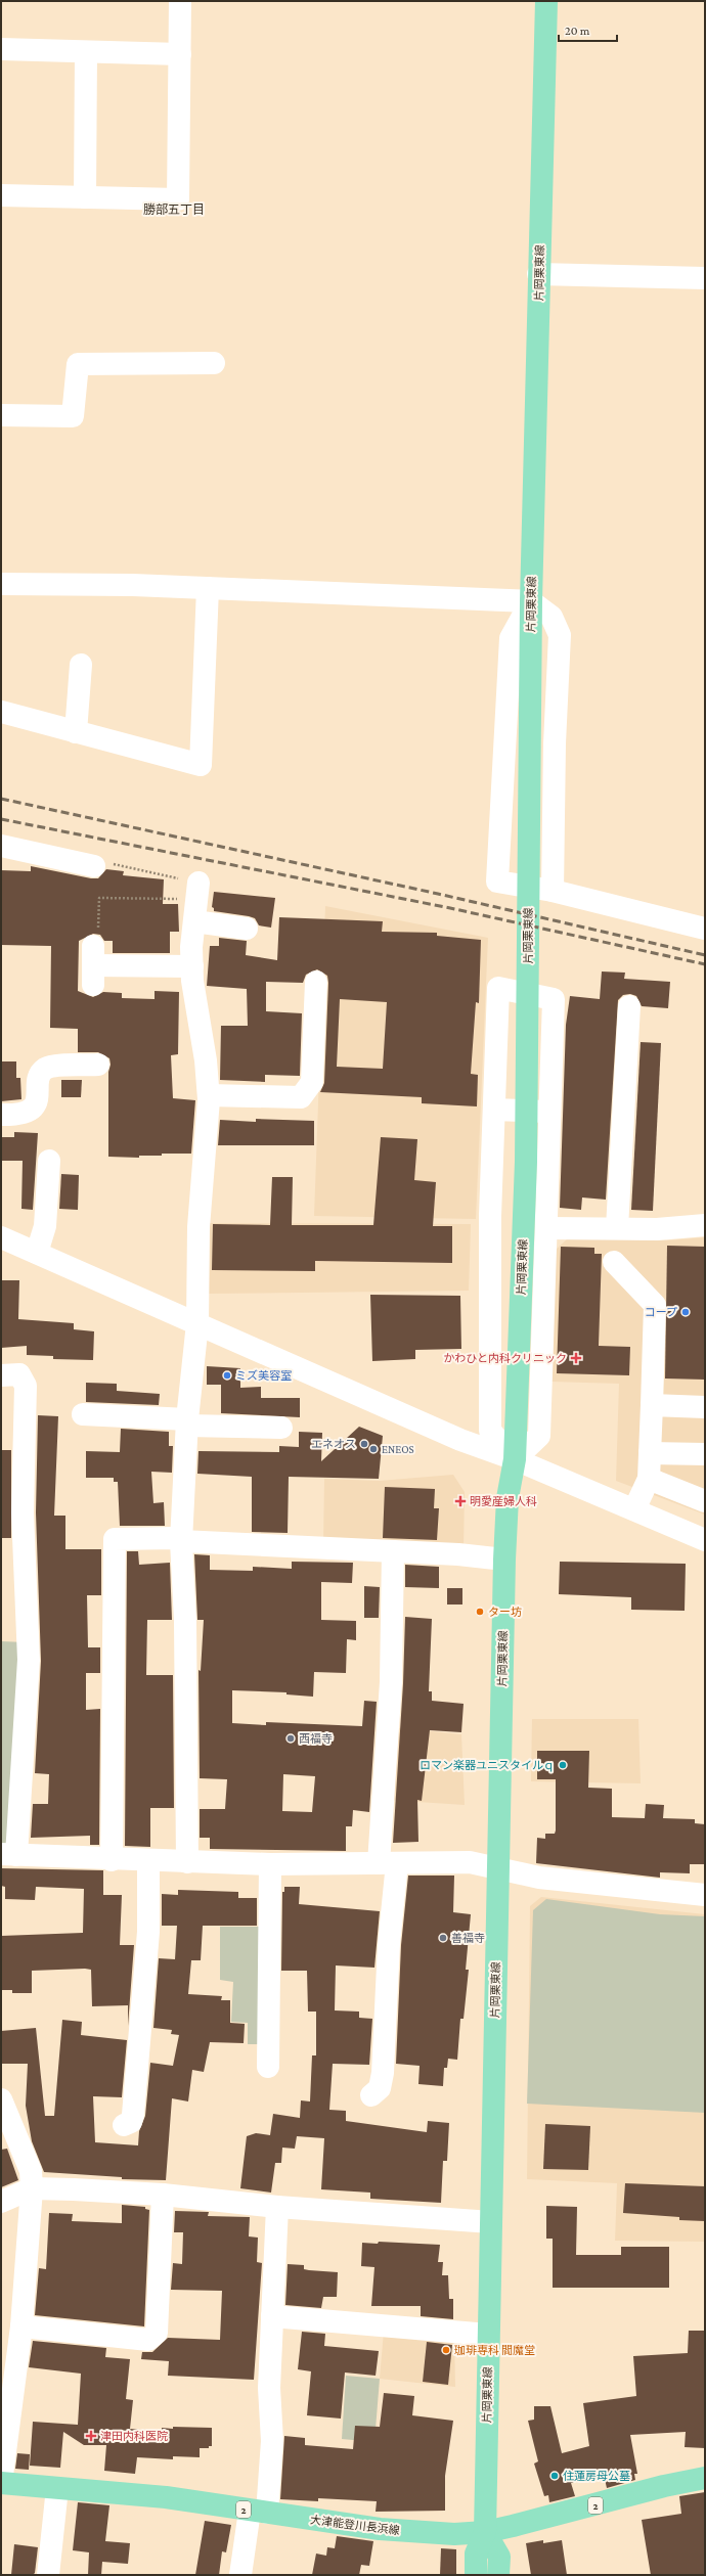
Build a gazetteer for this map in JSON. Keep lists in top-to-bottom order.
{
  "streets": {
    "main road": ["片岡栗東線", "2", "大津能登川長浜線"]
  },
  "crossings": [
    ["片岡栗東線", "大津能登川長浜線"]
  ],
  "districts": ["勝部五丁目"],
  "places": {
    "other": [
      "コープ",
      "ミズ美容室",
      "エネオス",
      "ENEOS",
      "ター坊",
      "西福寺",
      "ロマン楽器ユニスタイルｑ",
      "善福寺",
      "珈琲専科 閻魔堂",
      "住蓮房母公墓"
    ],
    "health": ["かわひと内科クリニック", "明愛産婦人科", "津田内科医院"]
  },
  "scale_bar": "20 m"
}
